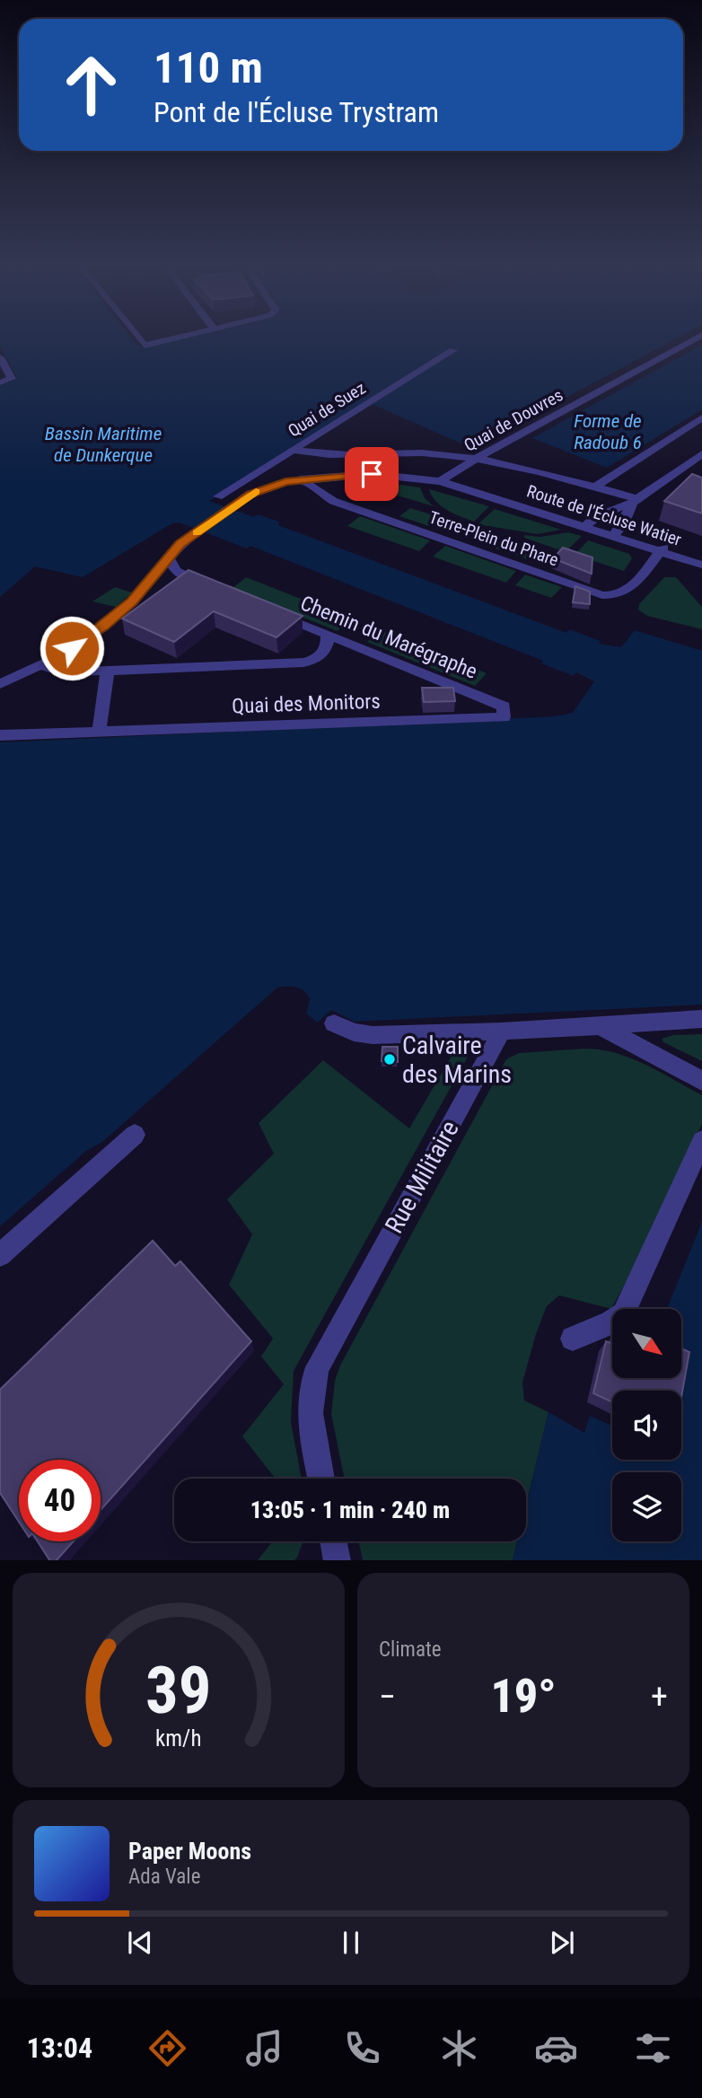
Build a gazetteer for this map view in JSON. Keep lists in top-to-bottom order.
{
  "streets": {
    "street": [
      "Quai de Suez",
      "Quai de Douvres",
      "Route de l'Écluse Watier",
      "Terre-Plein du Phare",
      "Chemin du Marégraphe",
      "Quai des Monitors",
      "Rue Militaire"
    ]
  },
  "crossings": [
    ["Quai de Douvres", "Route de l'Écluse Watier"],
    ["Route de l'Écluse Watier", "Terre-Plein du Phare"],
    ["Chemin du Marégraphe", "Quai des Monitors"]
  ],
  "water": ["Forme de Radoub 6", "Bassin Maritime de Dunkerque"],
  "places": ["Calvaire des Marins"],
  "north": "bottom right",
  "page": {
    "turn": ["110 m", "Pont de l'Écluse Trystram"],
    "limit": "40",
    "trip": "13:05 · 1 min · 240 m",
    "tile": "Climate",
    "heat": ["−", "19°", "+"],
    "song": ["Paper Moons", "Ada Vale"],
    "tabs": "13:04",
    "gauge": ["39", "km/h"]
  }
}
